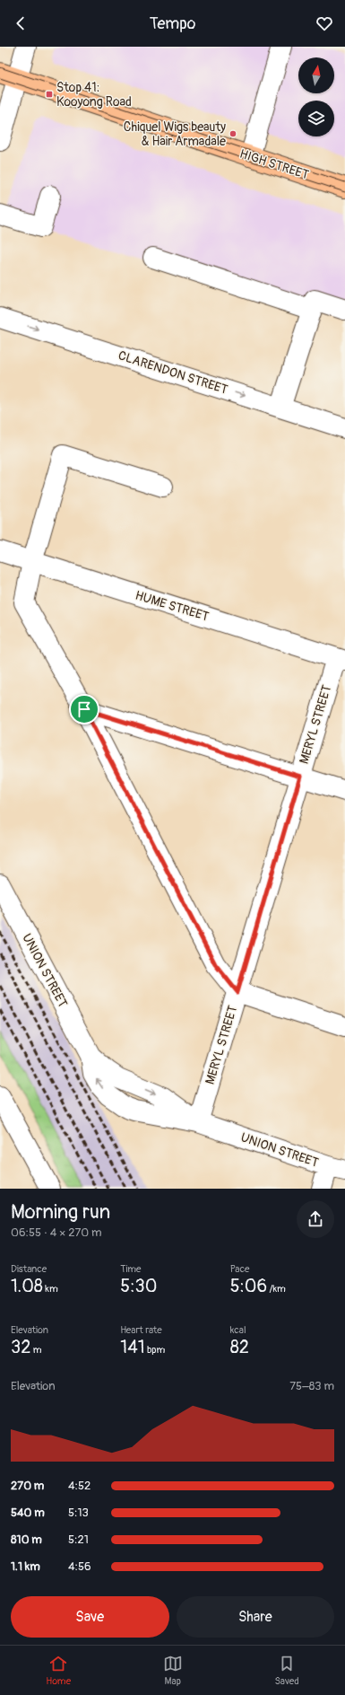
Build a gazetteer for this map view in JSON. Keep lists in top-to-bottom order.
{
  "streets": {
    "main road": ["HIGH STREET"],
    "street": [
      "CLARENDON STREET",
      "HUME STREET",
      "MERYL STREET",
      "UNION STREET"
    ]
  },
  "crossings": [
    ["HUME STREET", "MERYL STREET"],
    ["MERYL STREET", "UNION STREET"]
  ],
  "places": {
    "transit": ["Stop 41: Kooyong Road"],
    "other": ["Chiquel Wigs beauty & Hair Armadale"]
  },
  "north": "top",
  "page": {
    "header": "Tempo",
    "heading": ["Morning run", "06:55 · 4 × 270 m"],
    "stats": [
      ["Distance", "1.08 km"],
      ["Time", "5:30"],
      ["Pace", "5:06 /km"],
      ["Elevation", "32 m"],
      ["Heart rate", "141 bpm"],
      ["kcal", "82"]
    ],
    "chart": ["Elevation", "75–83 m"],
    "list": [
      {
        "name": "270 m",
        "note": "4:52"
      },
      {
        "name": "540 m",
        "note": "5:13"
      },
      {
        "name": "810 m",
        "note": "5:21"
      },
      {
        "name": "1.1 km",
        "note": "4:56"
      }
    ],
    "buttons": ["Save", "Share"],
    "tabs": ["Home", "Map", "Saved"]
  }
}
